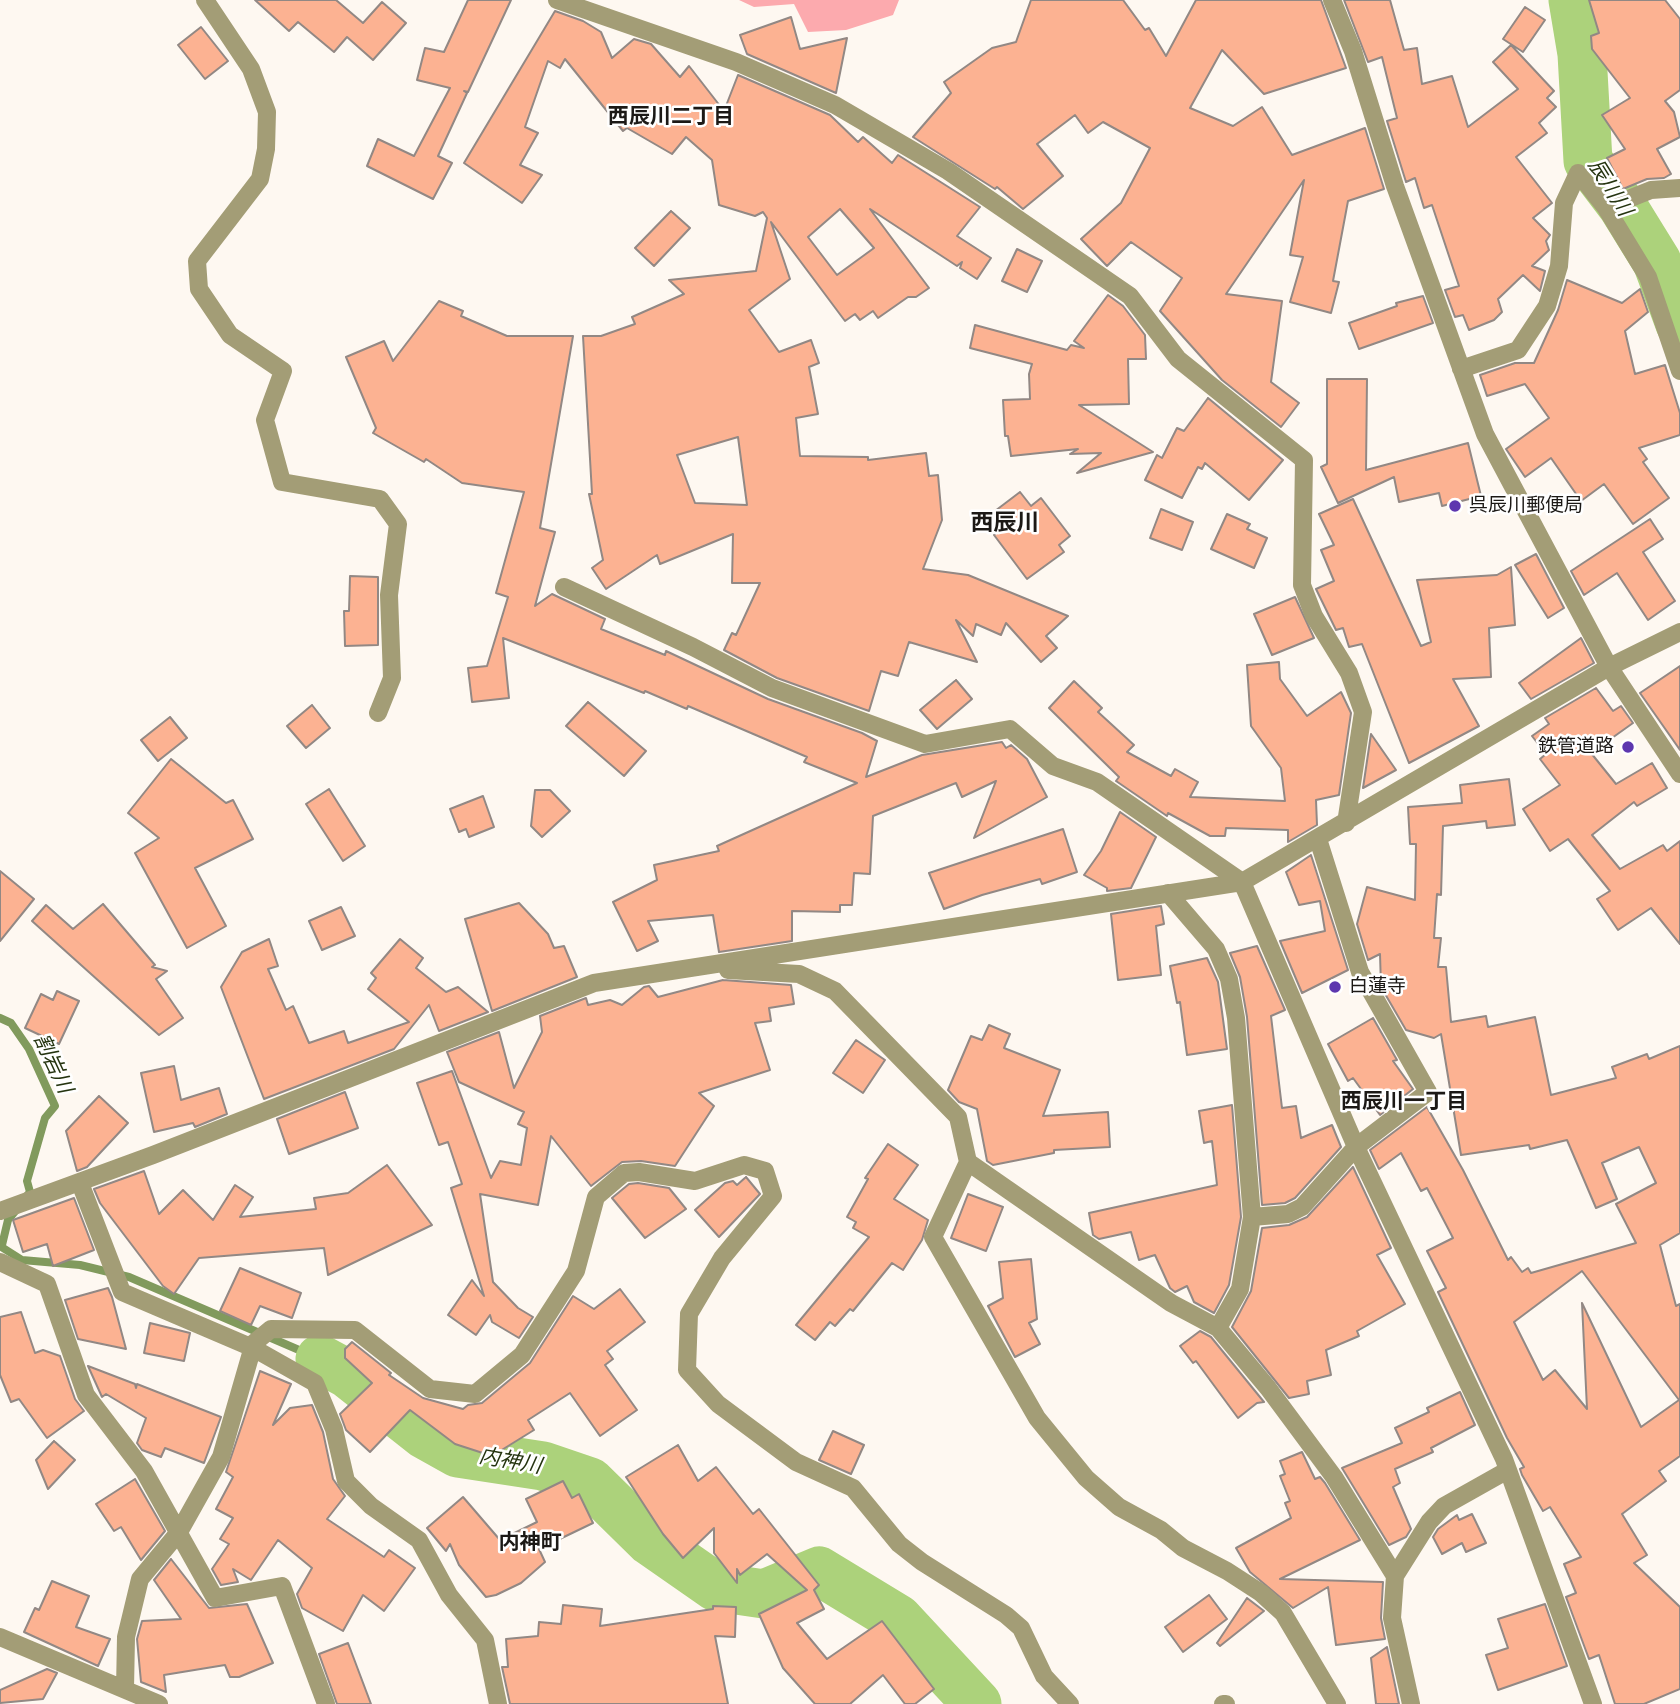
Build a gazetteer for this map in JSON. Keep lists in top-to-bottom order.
{
  "districts": [
    "西辰川二丁目",
    "西辰川",
    "西辰川一丁目",
    "内神町"
  ],
  "water": ["辰川川", "割岩川", "内神川"],
  "places": ["呉辰川郵便局", "鉄管道路", "白蓮寺"]
}
